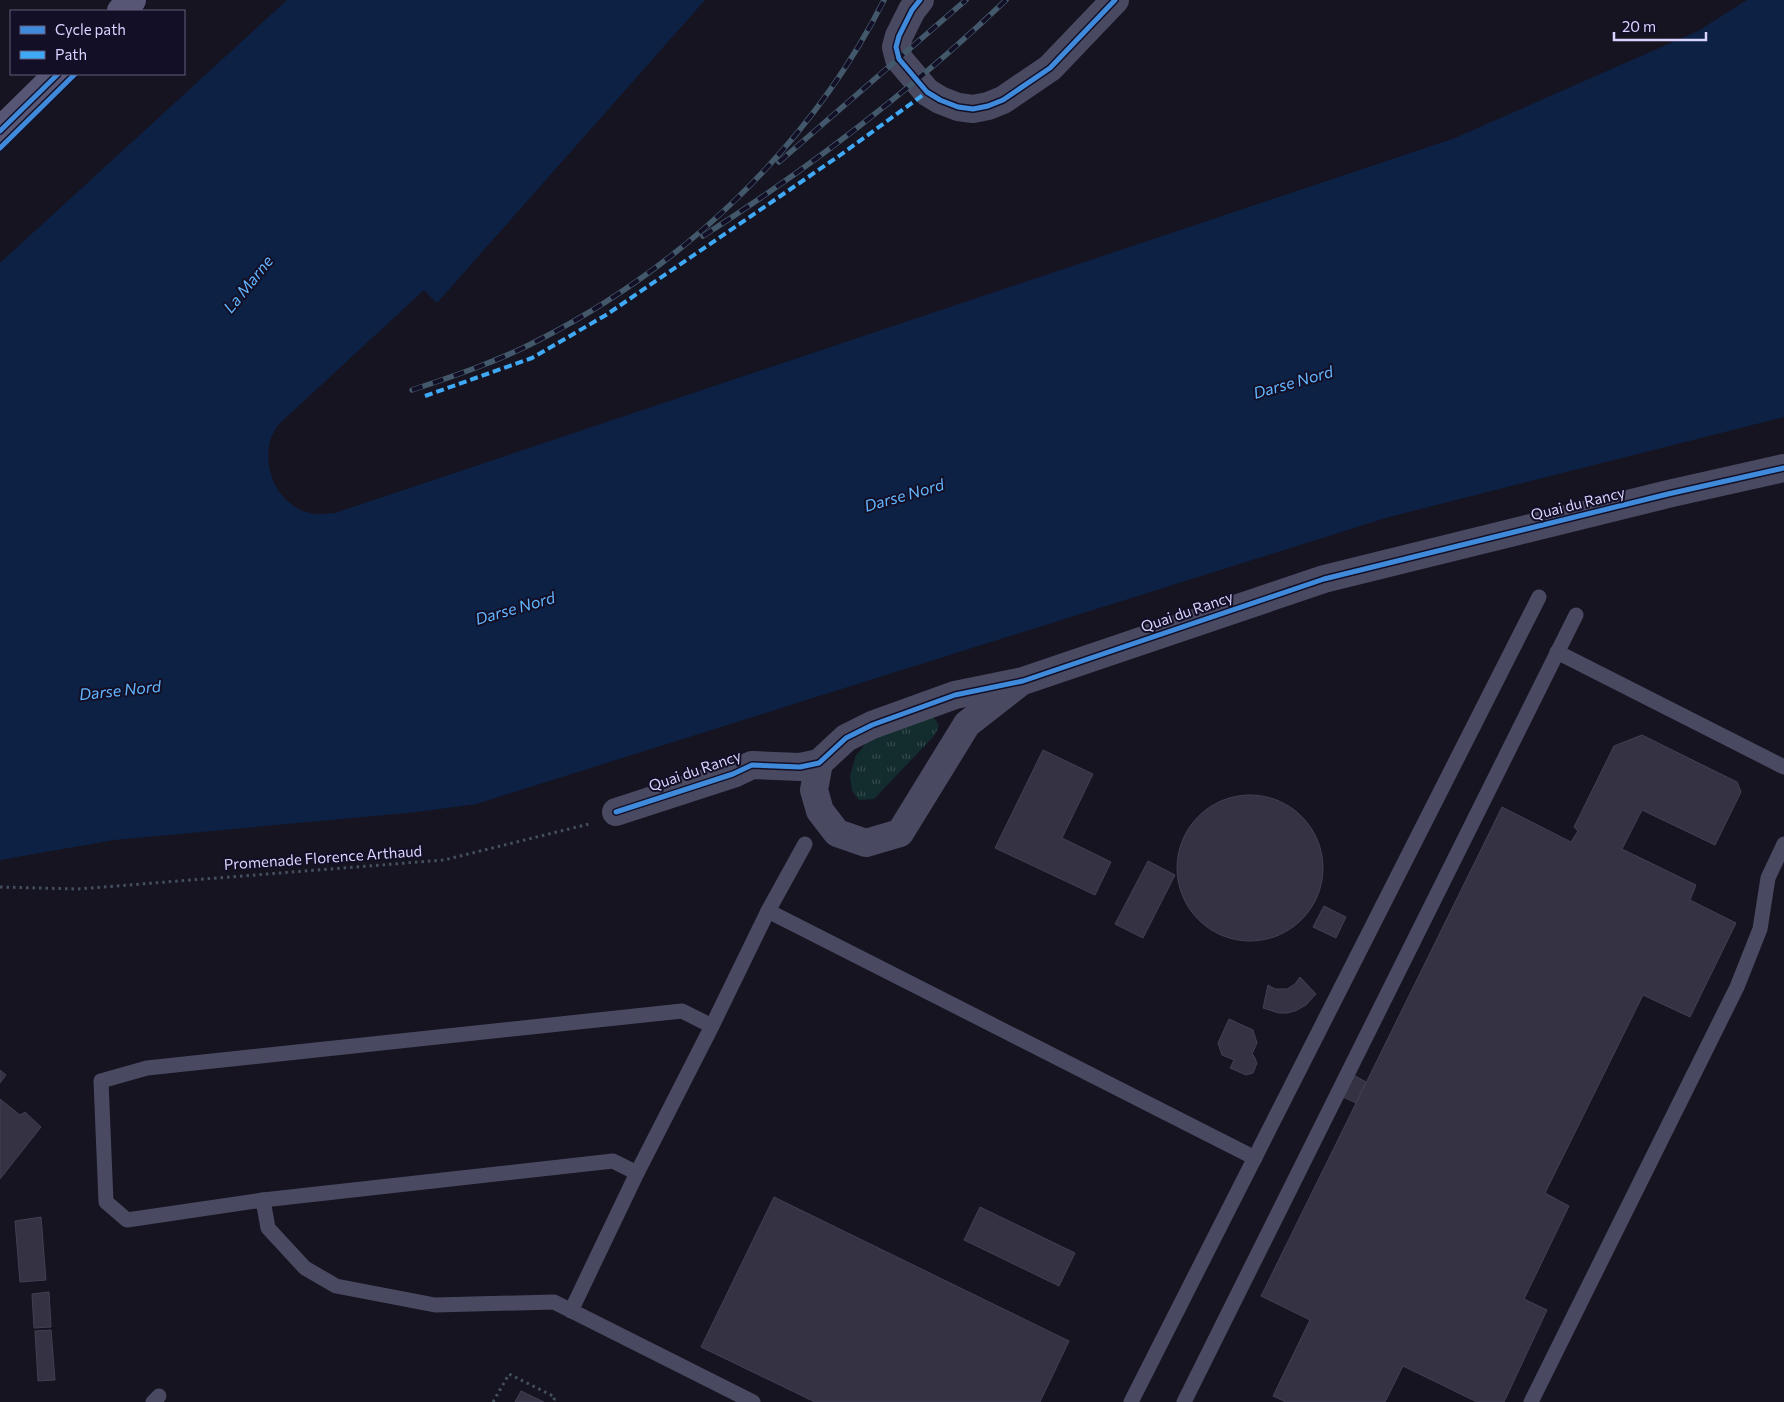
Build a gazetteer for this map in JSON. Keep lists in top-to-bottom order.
{
  "streets": {
    "street": ["Quai du Rancy"],
    "path": ["Promenade Florence Arthaud"]
  },
  "crossings": [
    ["Quai du Rancy", "Promenade Florence Arthaud"]
  ],
  "water": ["La Marne", "Darse Nord"],
  "legend": ["Cycle path", "Path"],
  "scale_bar": "20 m"
}
